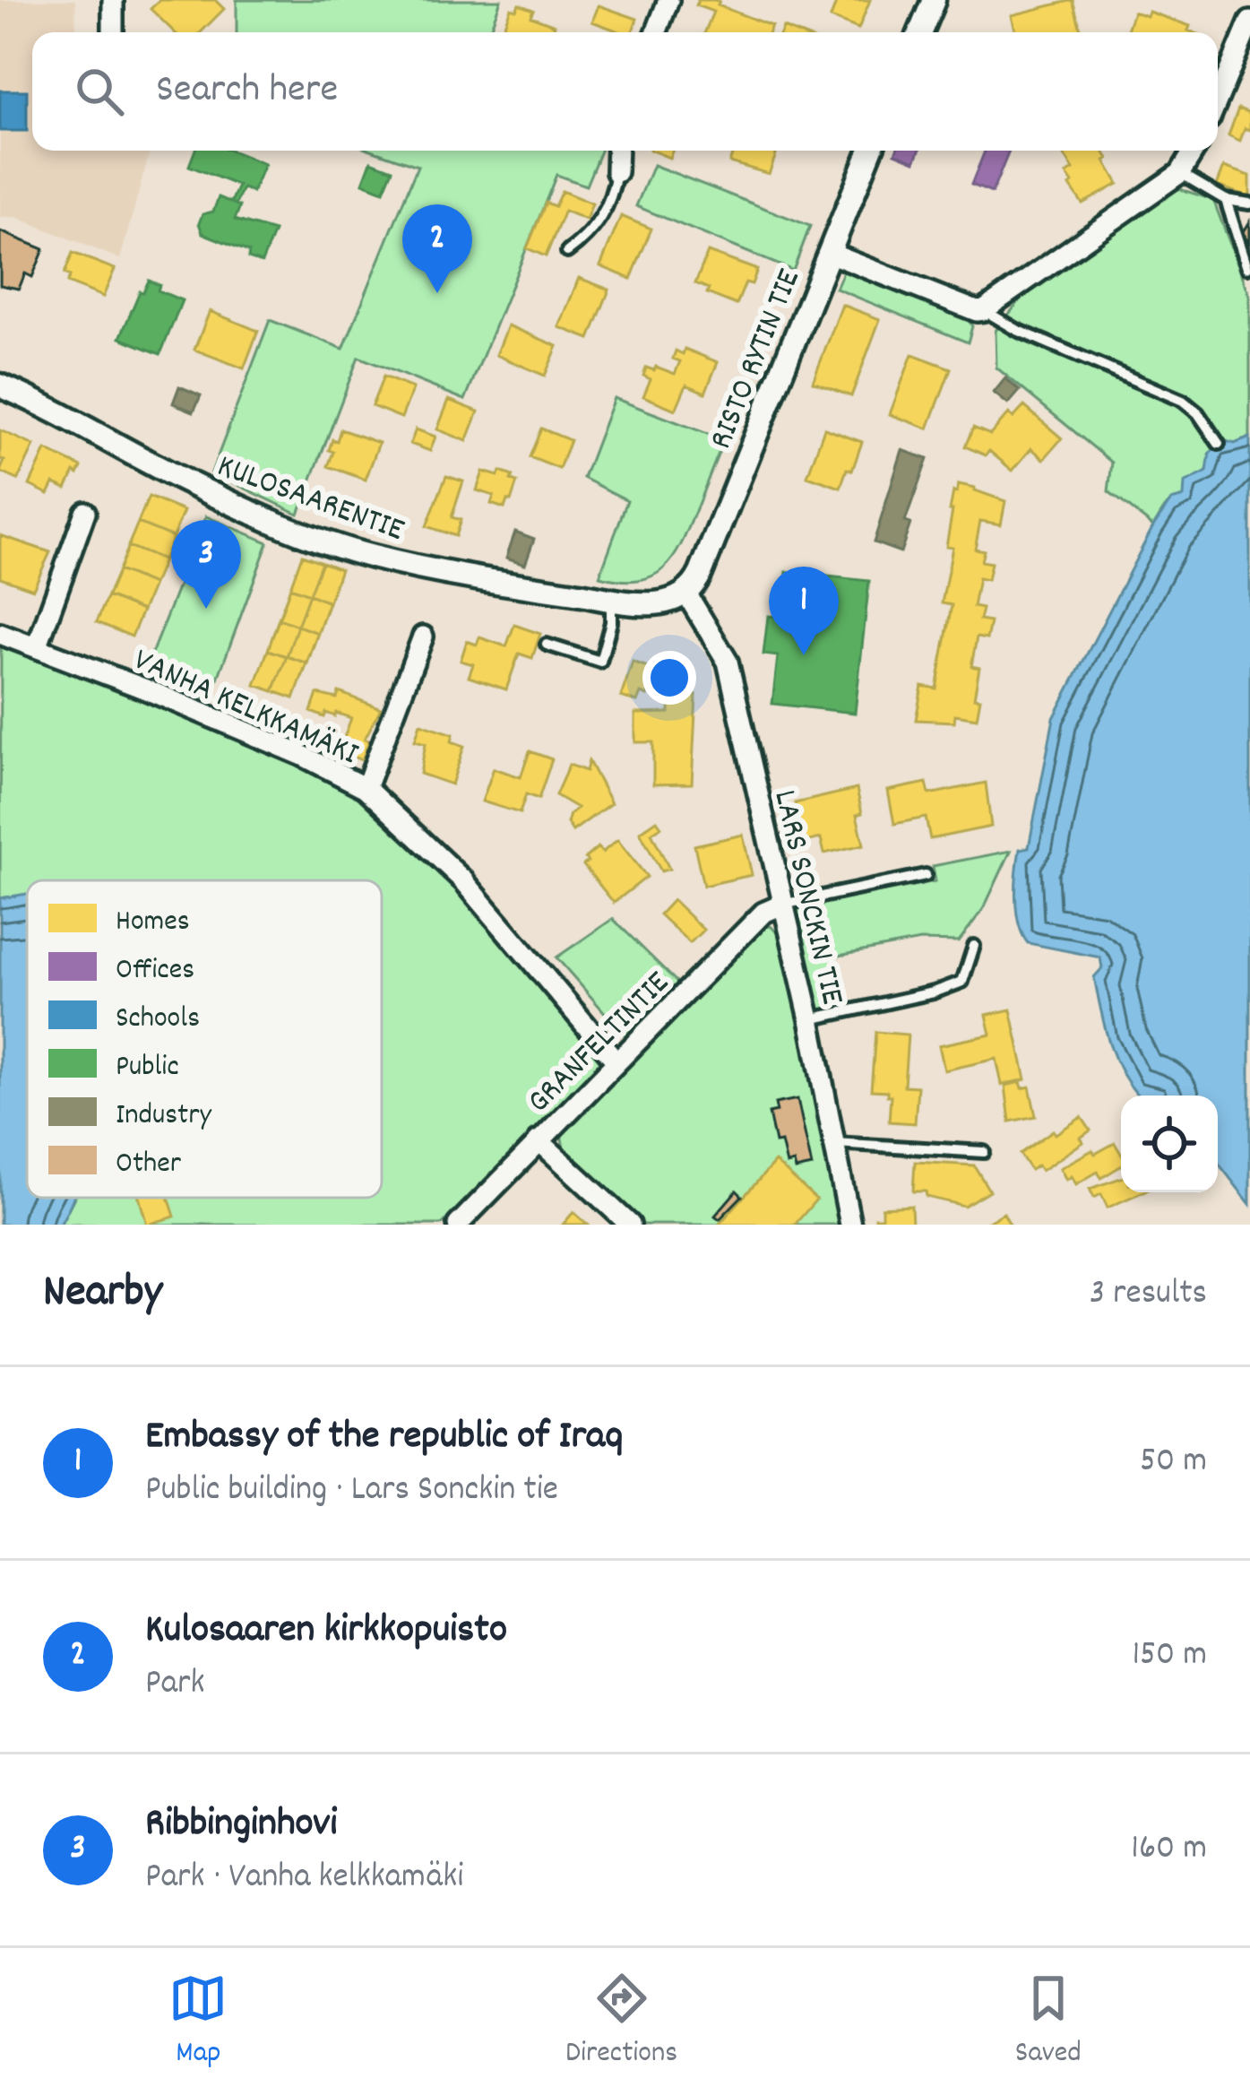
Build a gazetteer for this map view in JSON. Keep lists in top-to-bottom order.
{
  "streets": {
    "street": [
      "RISTO RYTIN TIE",
      "KULOSAARENTIE",
      "VANHA KELKKAMÄKI",
      "LARS SONCKIN TIE",
      "GRANFELTINTIE"
    ]
  },
  "crossings": [
    ["RISTO RYTIN TIE", "KULOSAARENTIE"],
    ["RISTO RYTIN TIE", "LARS SONCKIN TIE"],
    ["KULOSAARENTIE", "LARS SONCKIN TIE"],
    ["VANHA KELKKAMÄKI", "GRANFELTINTIE"],
    ["LARS SONCKIN TIE", "GRANFELTINTIE"]
  ],
  "legend": [
    "Homes",
    "Offices",
    "Schools",
    "Public",
    "Industry",
    "Other"
  ],
  "page": {
    "search": "Search here",
    "pins": ["2", "3", "1"],
    "heading": ["Nearby", "3 results"],
    "list": [
      {
        "mark": "1",
        "name": "Embassy of the republic of Iraq",
        "note": "Public building · Lars Sonckin tie",
        "value": "50 m"
      },
      {
        "mark": "2",
        "name": "Kulosaaren kirkkopuisto",
        "note": "Park",
        "value": "150 m"
      },
      {
        "mark": "3",
        "name": "Ribbinginhovi",
        "note": "Park · Vanha kelkkamäki",
        "value": "160 m"
      }
    ],
    "nav": ["Map", "Directions", "Saved"]
  }
}
